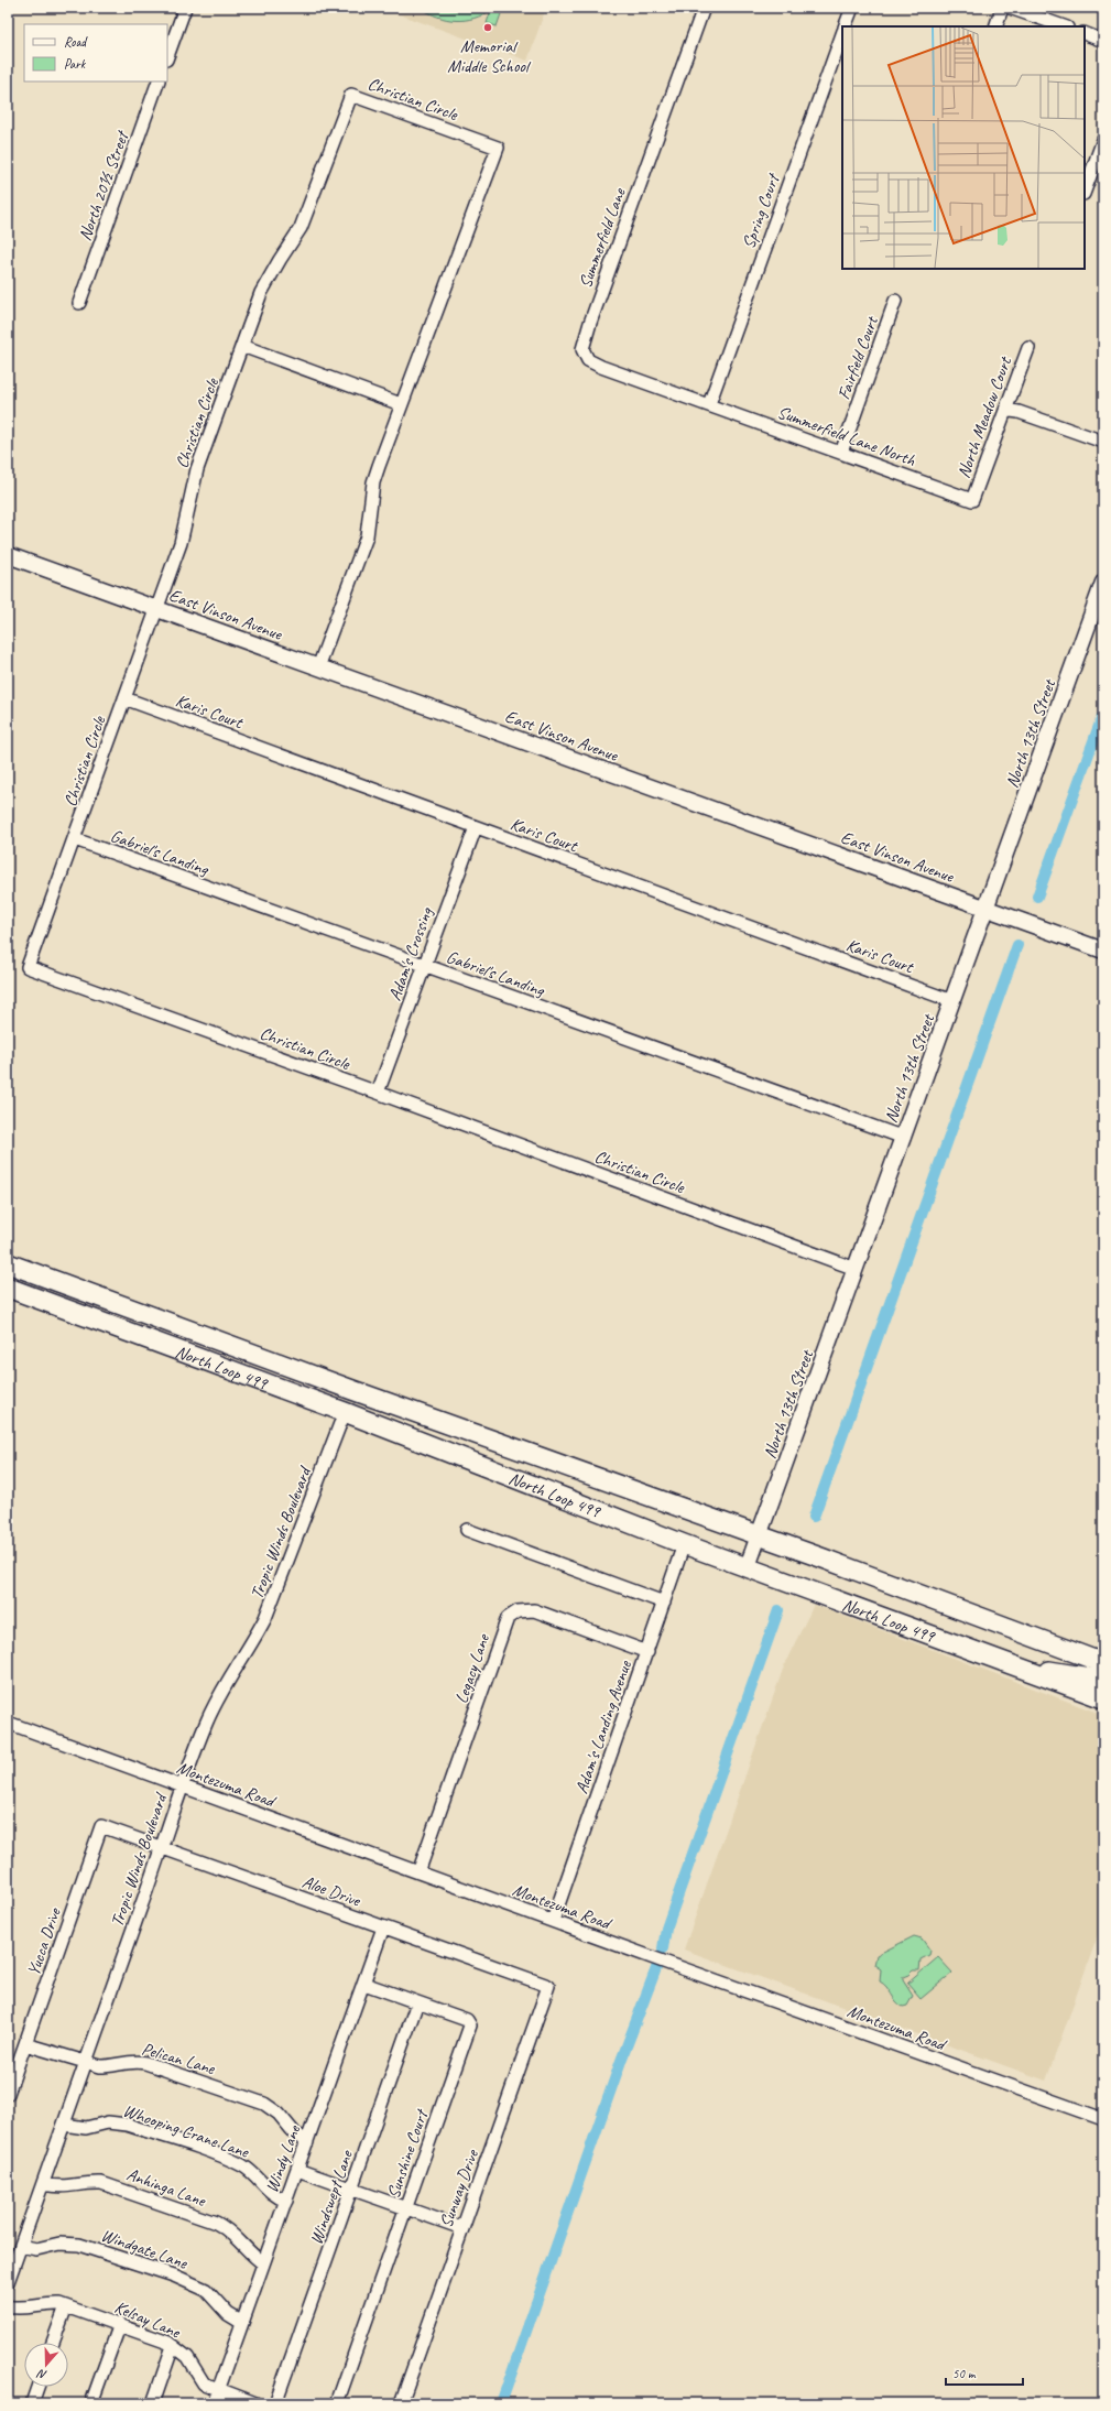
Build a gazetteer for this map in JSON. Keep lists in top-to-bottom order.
{
  "streets": {
    "main road": ["North Loop 499"],
    "street": [
      "Christian Circle",
      "North 20½ Street",
      "Spring Court",
      "Summerfield Lane",
      "Fairfield Court",
      "North Meadow Court",
      "Summerfield Lane North",
      "East Vinson Avenue",
      "Karis Court",
      "North 13th Street",
      "Gabriel's Landing",
      "Adam's Crossing",
      "Tropic Winds Boulevard",
      "Legacy Lane",
      "Adam's Landing Avenue",
      "Montezuma Road",
      "Aloe Drive",
      "Yucca Drive",
      "Pelican Lane",
      "Whooping Crane Lane",
      "Sunshine Court",
      "Windy Lane",
      "Anhinga Lane",
      "Sunway Drive",
      "Windswept Lane",
      "Windgate Lane",
      "Kelsay Lane"
    ]
  },
  "crossings": [
    ["Christian Circle", "East Vinson Avenue"],
    ["Christian Circle", "Karis Court"],
    ["Christian Circle", "North 13th Street"],
    ["Christian Circle", "Gabriel's Landing"],
    ["Christian Circle", "Adam's Crossing"],
    ["Spring Court", "Summerfield Lane"],
    ["Spring Court", "Summerfield Lane North"],
    ["Summerfield Lane", "Summerfield Lane North"],
    ["Fairfield Court", "Summerfield Lane North"],
    ["North Meadow Court", "Summerfield Lane North"],
    ["East Vinson Avenue", "North 13th Street"],
    ["Karis Court", "North 13th Street"],
    ["Karis Court", "Adam's Crossing"],
    ["North 13th Street", "Gabriel's Landing"],
    ["North 13th Street", "North Loop 499"],
    ["Gabriel's Landing", "Adam's Crossing"],
    ["North Loop 499", "Tropic Winds Boulevard"],
    ["North Loop 499", "Adam's Landing Avenue"],
    ["Tropic Winds Boulevard", "Montezuma Road"],
    ["Tropic Winds Boulevard", "Aloe Drive"],
    ["Tropic Winds Boulevard", "Pelican Lane"],
    ["Tropic Winds Boulevard", "Whooping Crane Lane"],
    ["Tropic Winds Boulevard", "Anhinga Lane"],
    ["Tropic Winds Boulevard", "Windgate Lane"],
    ["Legacy Lane", "Adam's Landing Avenue"],
    ["Legacy Lane", "Montezuma Road"],
    ["Adam's Landing Avenue", "Montezuma Road"],
    ["Aloe Drive", "Yucca Drive"],
    ["Aloe Drive", "Windy Lane"],
    ["Aloe Drive", "Sunway Drive"],
    ["Yucca Drive", "Pelican Lane"],
    ["Pelican Lane", "Windy Lane"],
    ["Whooping Crane Lane", "Windy Lane"],
    ["Sunshine Court", "Windy Lane"],
    ["Sunshine Court", "Windswept Lane"],
    ["Windy Lane", "Anhinga Lane"],
    ["Windy Lane", "Windgate Lane"],
    ["Windy Lane", "Kelsay Lane"]
  ],
  "places": ["Memorial Middle School"],
  "legend": ["Road", "Park"],
  "scale_bar": "50 m",
  "north": "bottom"
}
